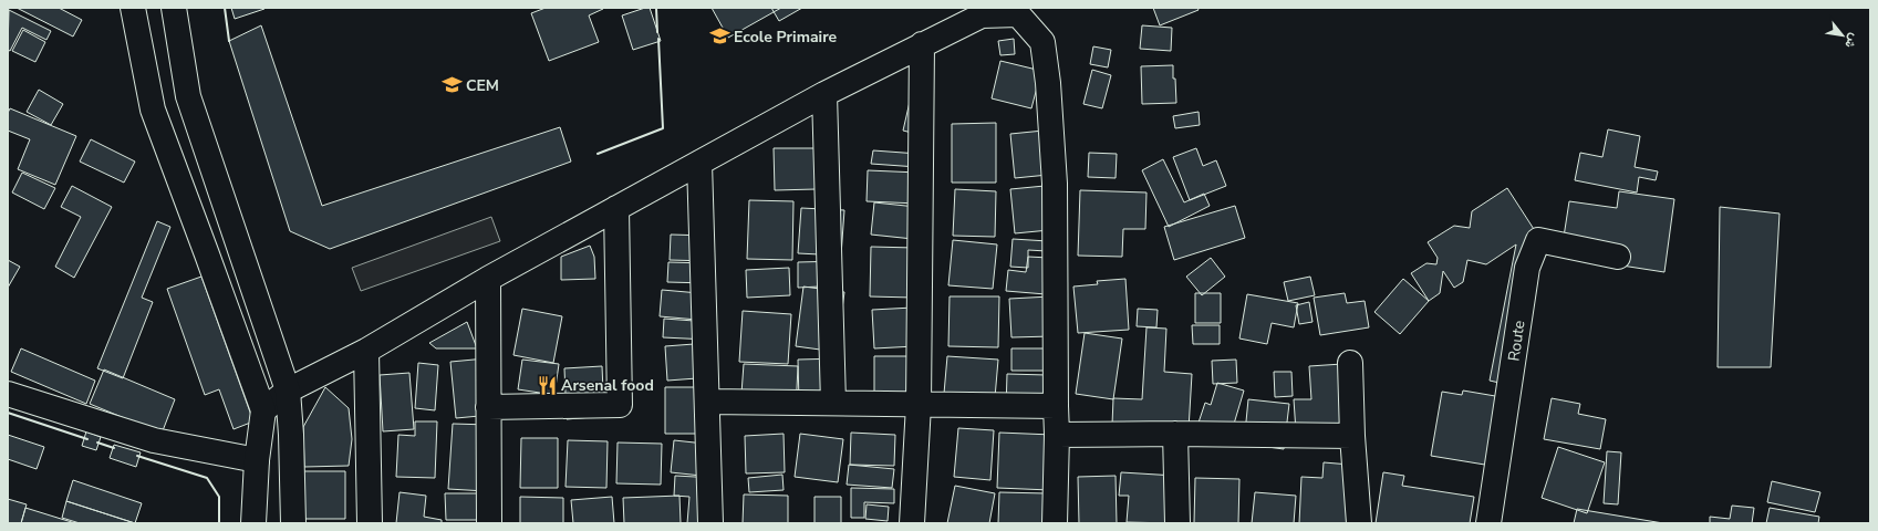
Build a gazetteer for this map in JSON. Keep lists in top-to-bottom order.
{
  "streets": {
    "street": ["Route"]
  },
  "places": {
    "school or university": ["Ecole Primaire", "CEM"],
    "restaurant": ["Arsenal food"]
  },
  "north": "bottom right"
}
